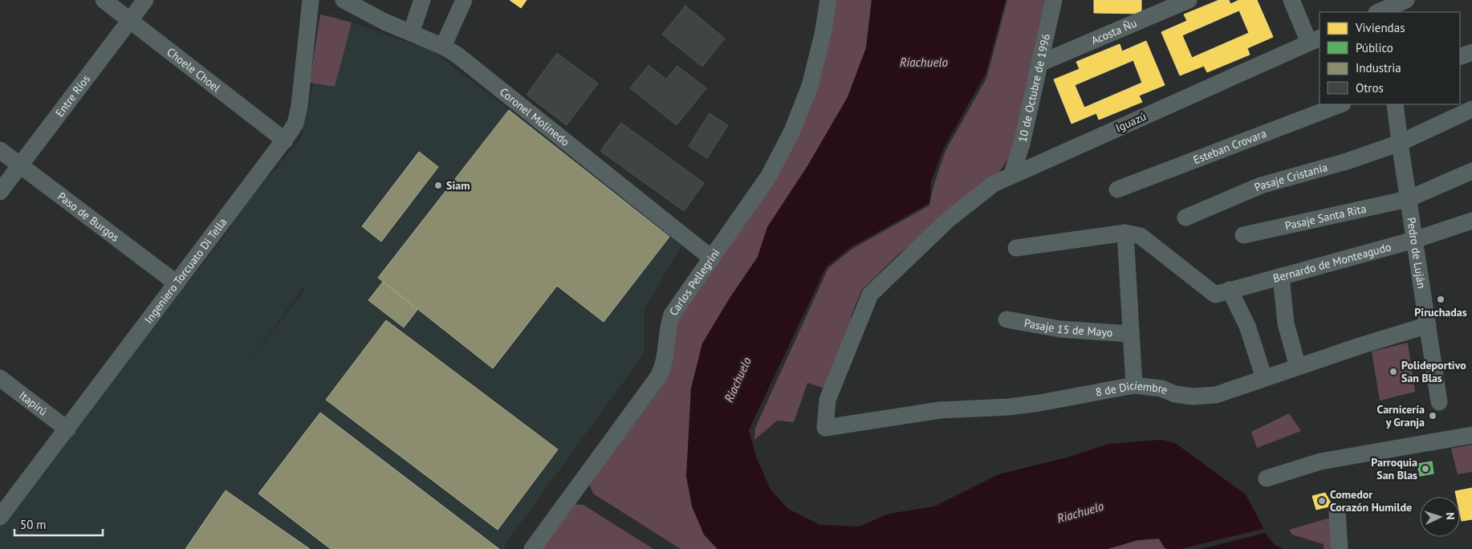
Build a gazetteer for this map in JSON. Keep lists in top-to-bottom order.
{
  "streets": {
    "street": [
      "Acosta Ñu",
      "Choele Choel",
      "10 de Octubre de 1996",
      "Entre Ríos",
      "Coronel Molinedo",
      "Iguazú",
      "Esteban Crovara",
      "Pasaje Cristanía",
      "Paso de Burgos",
      "Pasaje Santa Rita",
      "Pedro de Luján",
      "Bernardo de Monteagudo",
      "Ingeniero Torcuato Di Tella",
      "Carlos Pellegrini",
      "Pasaje 15 de Mayo",
      "8 de Diciembre",
      "Itapirú"
    ]
  },
  "crossings": [
    ["Acosta Ñu", "10 de Octubre de 1996"],
    ["Choele Choel", "Entre Ríos"],
    ["Choele Choel", "Ingeniero Torcuato Di Tella"],
    ["10 de Octubre de 1996", "Iguazú"],
    ["Entre Ríos", "Paso de Burgos"],
    ["Coronel Molinedo", "Carlos Pellegrini"],
    ["Iguazú", "8 de Diciembre"],
    ["Pasaje Cristanía", "Pedro de Luján"],
    ["Paso de Burgos", "Ingeniero Torcuato Di Tella"],
    ["Pasaje Santa Rita", "Pedro de Luján"],
    ["Pedro de Luján", "Bernardo de Monteagudo"],
    ["Pedro de Luján", "8 de Diciembre"],
    ["Ingeniero Torcuato Di Tella", "Itapirú"]
  ],
  "water": ["Riachuelo"],
  "places": [
    "Siam",
    "Piruchadas",
    "Polideportivo San Blas",
    "Carnicería y Granja",
    "Parroquia San Blas",
    "Comedor Corazón Humilde"
  ],
  "legend": [
    "Viviendas",
    "Público",
    "Industria",
    "Otros"
  ],
  "scale_bar": "50 m",
  "north": "right"
}
